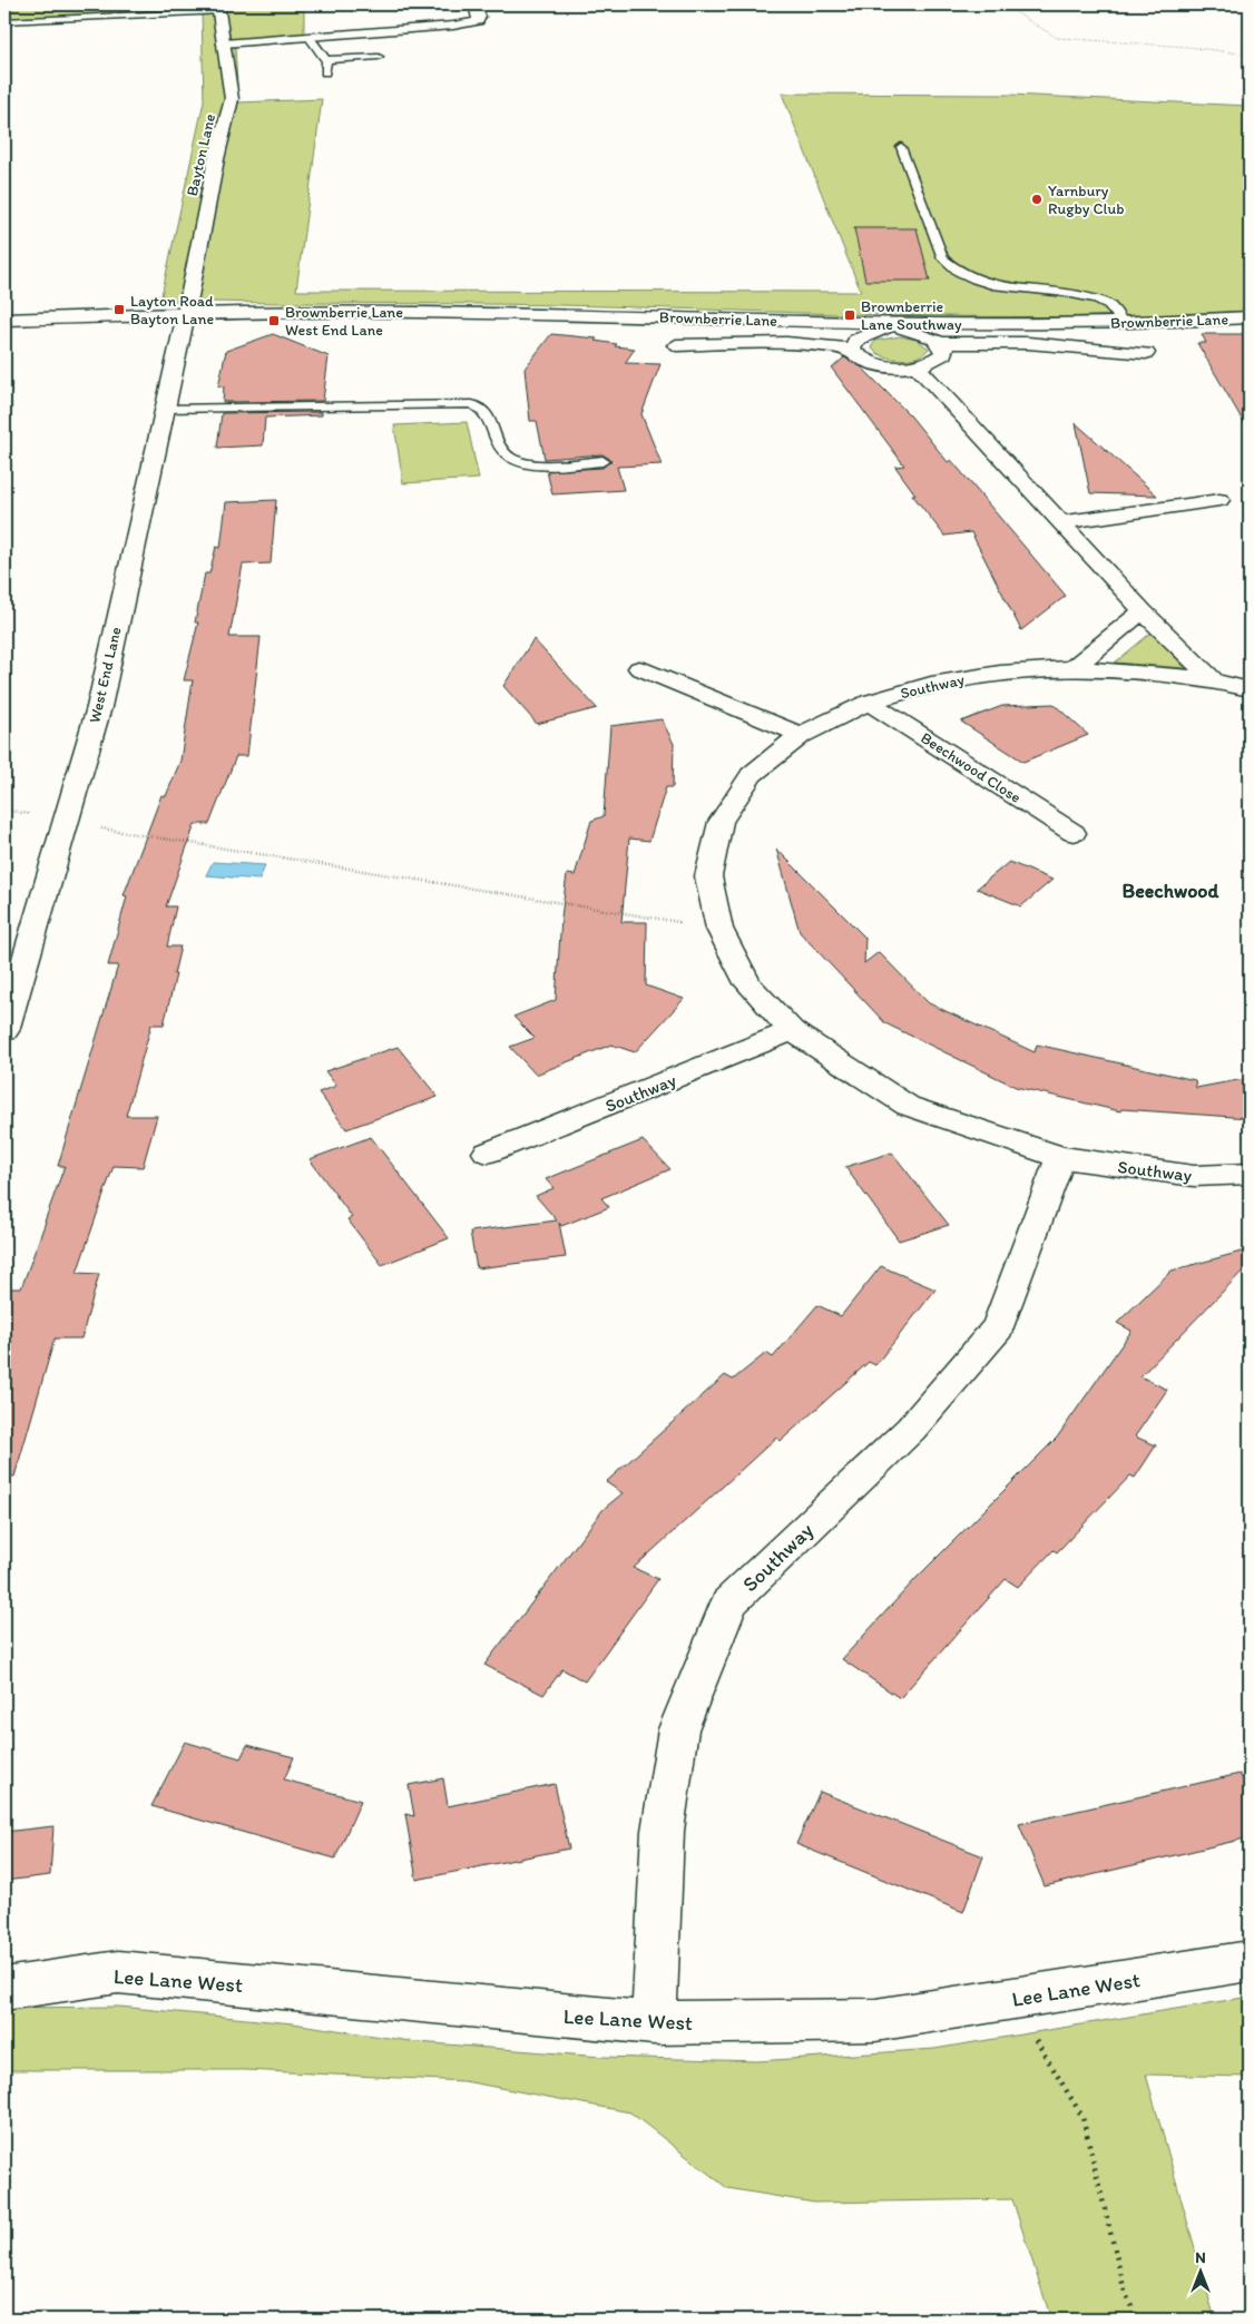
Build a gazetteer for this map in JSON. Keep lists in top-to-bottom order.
{
  "streets": {
    "street": [
      "Bayton Lane",
      "Brownberrie Lane",
      "West End Lane",
      "Southway",
      "Beechwood Close",
      "Lee Lane West"
    ]
  },
  "crossings": [
    ["Bayton Lane", "Brownberrie Lane"],
    ["Bayton Lane", "West End Lane"],
    ["Brownberrie Lane", "West End Lane"],
    ["Southway", "Beechwood Close"],
    ["Southway", "Lee Lane West"]
  ],
  "districts": ["Beechwood"],
  "places": {
    "other": ["Yarnbury Rugby Club"],
    "transit": ["Layton Road Bayton Lane", "Brownberrie Lane Southway", "Brownberrie Lane West End Lane"]
  },
  "north": "top"
}
